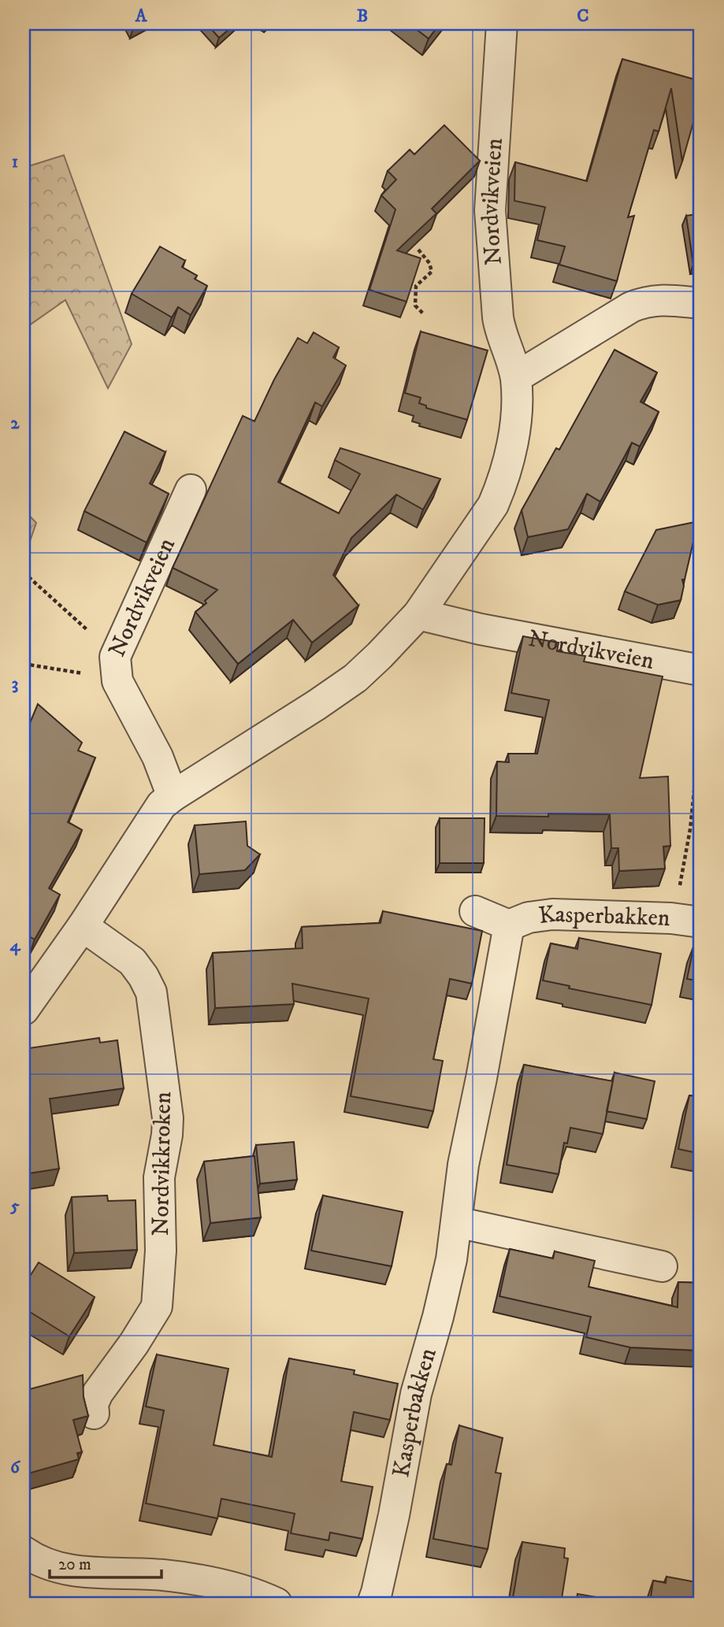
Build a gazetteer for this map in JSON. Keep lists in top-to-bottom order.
{
  "streets": {
    "street": ["Nordvikveien", "Kasperbakken", "Nordvikkroken"]
  },
  "crossings": [
    ["Nordvikveien", "Nordvikkroken"]
  ],
  "scale_bar": "20 m",
  "grid": {
    "columns": ["A", "B", "C"],
    "rows": [
      "1",
      "2",
      "3",
      "4",
      "5",
      "6"
    ]
  }
}
